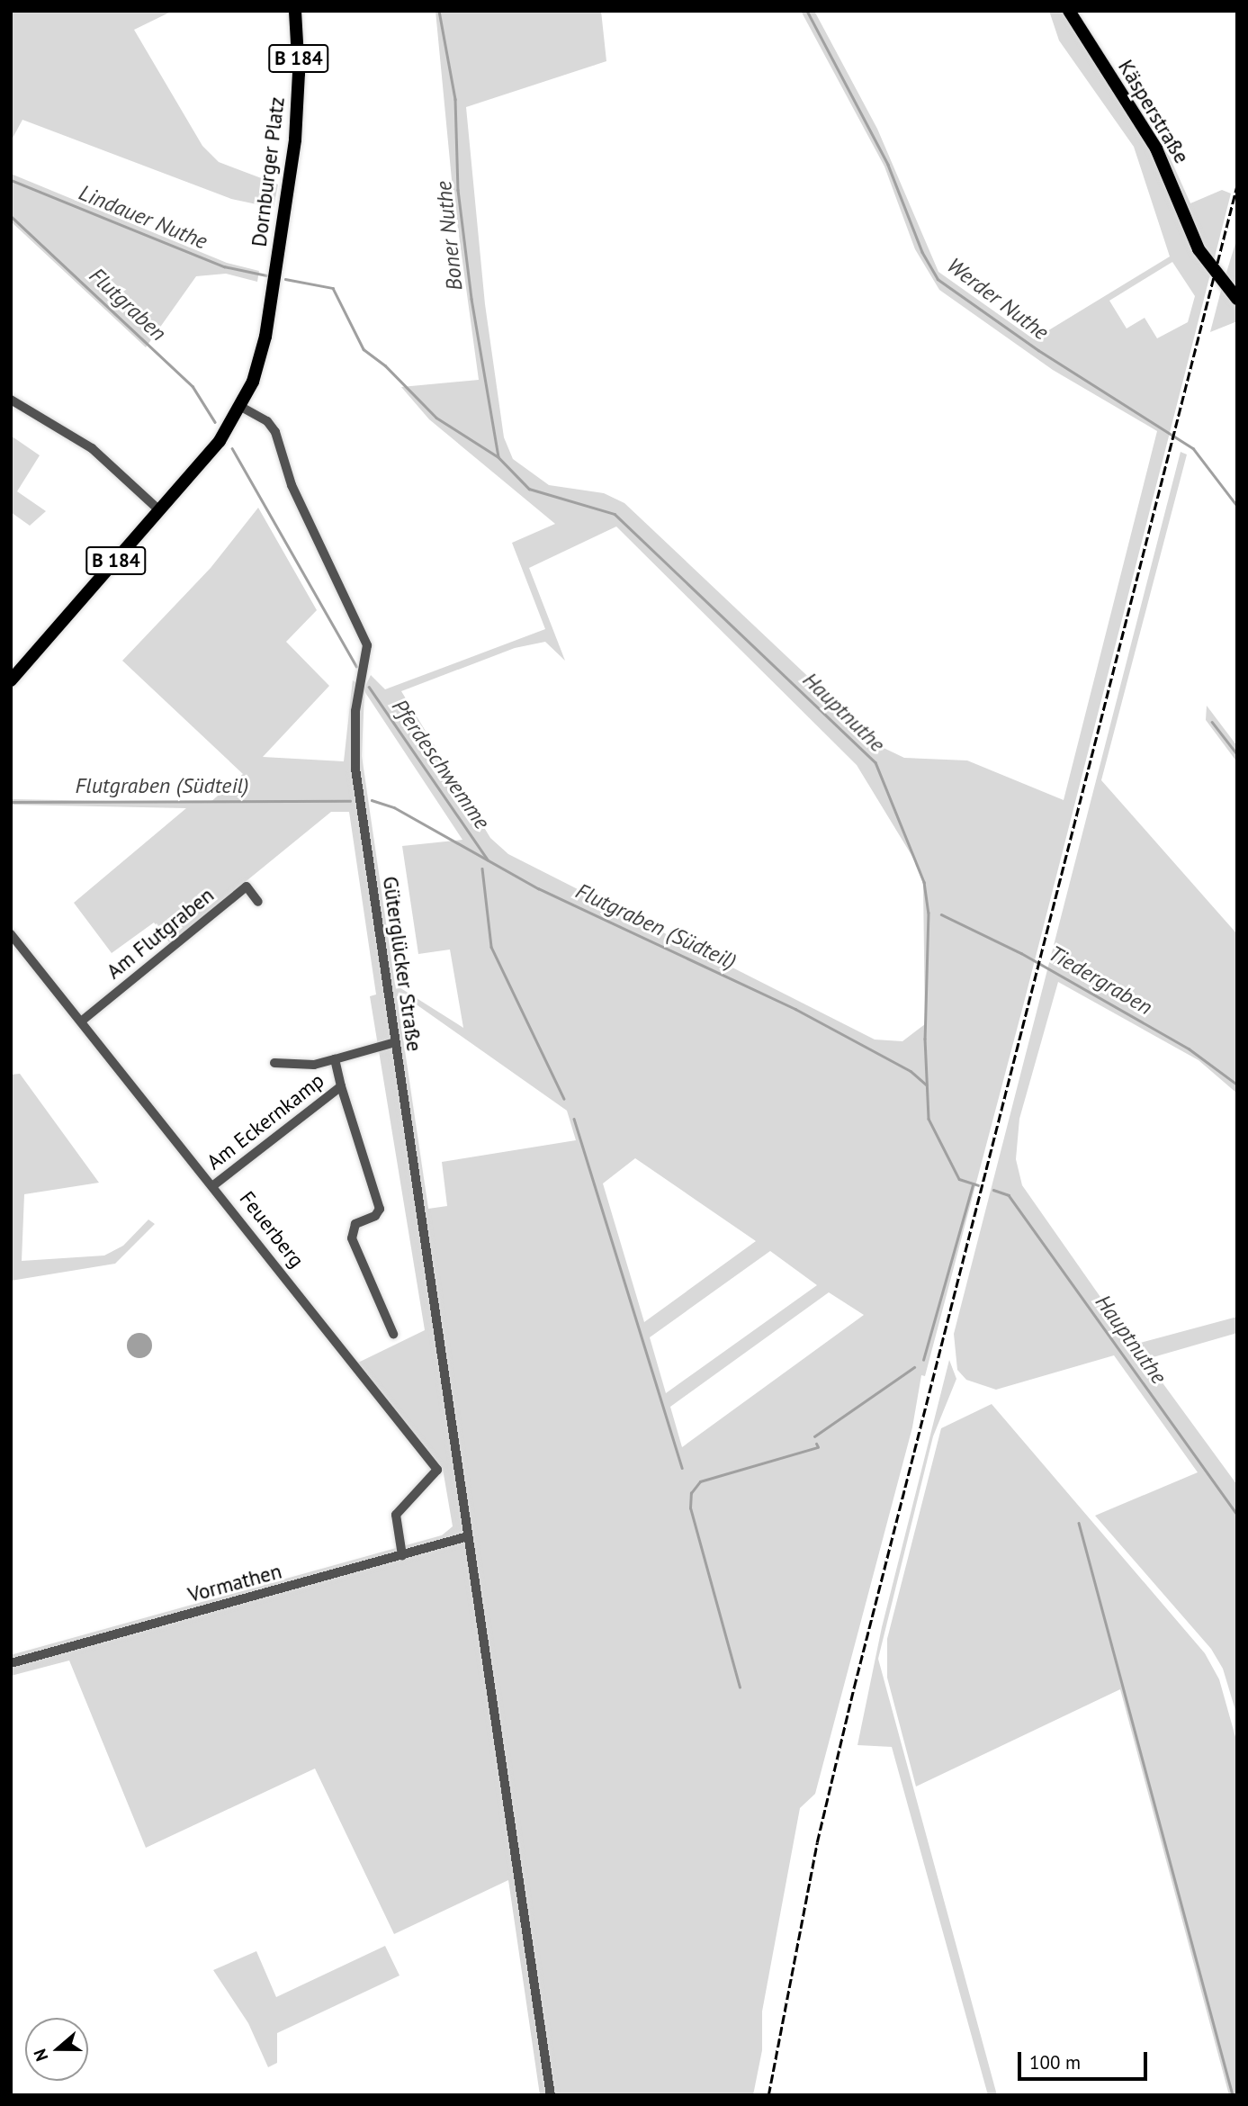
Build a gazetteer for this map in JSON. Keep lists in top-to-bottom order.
{
  "streets": {
    "main road": ["B 184", "Käsperstraße", "Dornburger Platz"],
    "street": [
      "Am Flutgraben",
      "Güterglücker Straße",
      "Am Eckernkamp",
      "Feuerberg",
      "Vormathen"
    ]
  },
  "crossings": [
    ["B 184", "Dornburger Platz"],
    ["B 184", "Güterglücker Straße"],
    ["Dornburger Platz", "Güterglücker Straße"],
    ["Am Flutgraben", "Feuerberg"],
    ["Güterglücker Straße", "Am Eckernkamp"],
    ["Güterglücker Straße", "Vormathen"],
    ["Am Eckernkamp", "Feuerberg"],
    ["Feuerberg", "Vormathen"]
  ],
  "water": [
    "Lindauer Nuthe",
    "Boner Nuthe",
    "Werder Nuthe",
    "Flutgraben",
    "Hauptnuthe",
    "Pferdeschwemme",
    "Flutgraben (Südteil)",
    "Tiedergraben"
  ],
  "scale_bar": "100 m",
  "north": "left"
}
